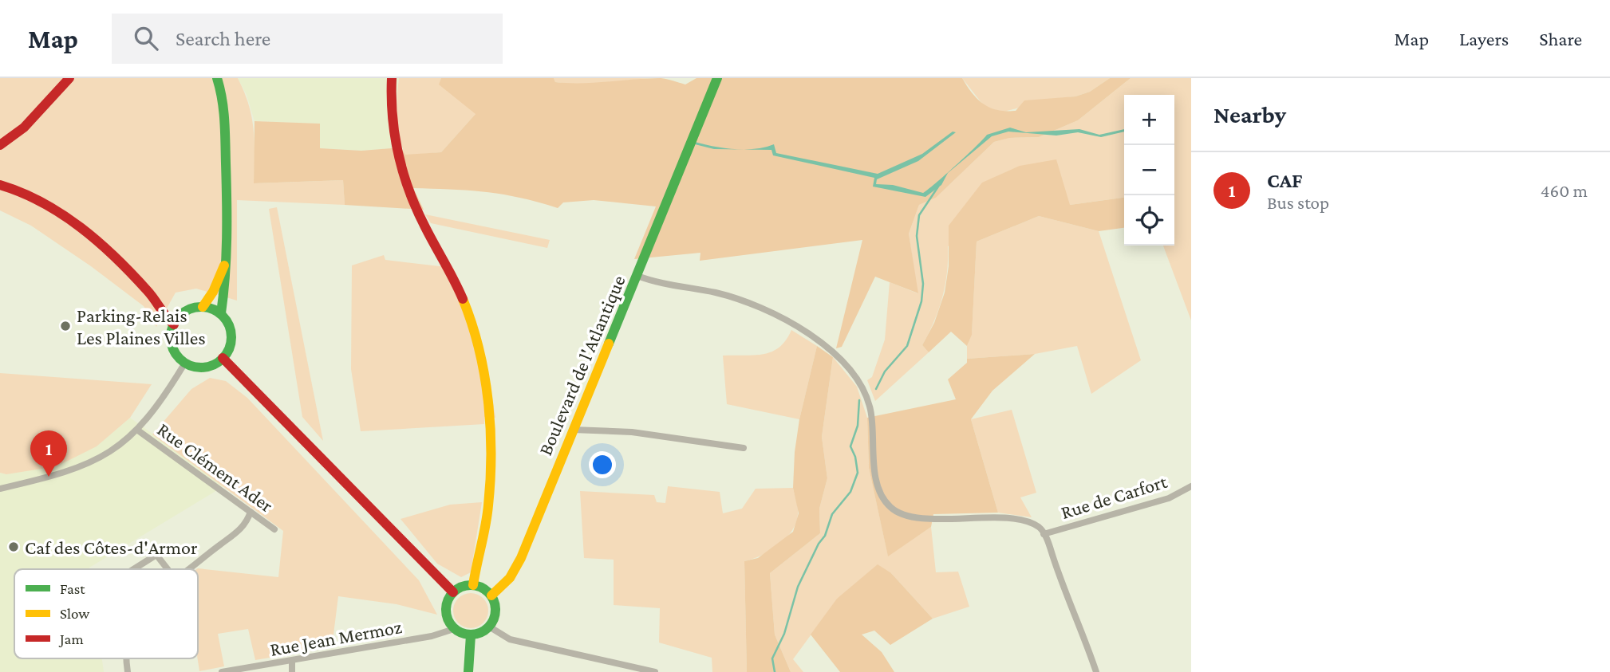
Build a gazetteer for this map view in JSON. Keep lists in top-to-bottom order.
{
  "streets": {
    "main road": ["Boulevard de l'Atlantique"],
    "street": ["Rue Clément Ader", "Rue de Carfort", "Rue Jean Mermoz"]
  },
  "crossings": [
    ["Boulevard de l'Atlantique", "Rue Jean Mermoz"]
  ],
  "places": ["Parking-Relais Les Plaines Villes", "Caf des Côtes-d'Armor"],
  "legend": ["Fast", "Slow", "Jam"],
  "page": {
    "header": "Map",
    "search": "Search here",
    "nav": ["Map", "Layers", "Share"],
    "heading": "Nearby",
    "map_buttons": ["+", "−"],
    "list": [
      {
        "mark": "1",
        "name": "CAF",
        "note": "Bus stop",
        "value": "460 m"
      }
    ],
    "pins": "1"
  }
}
